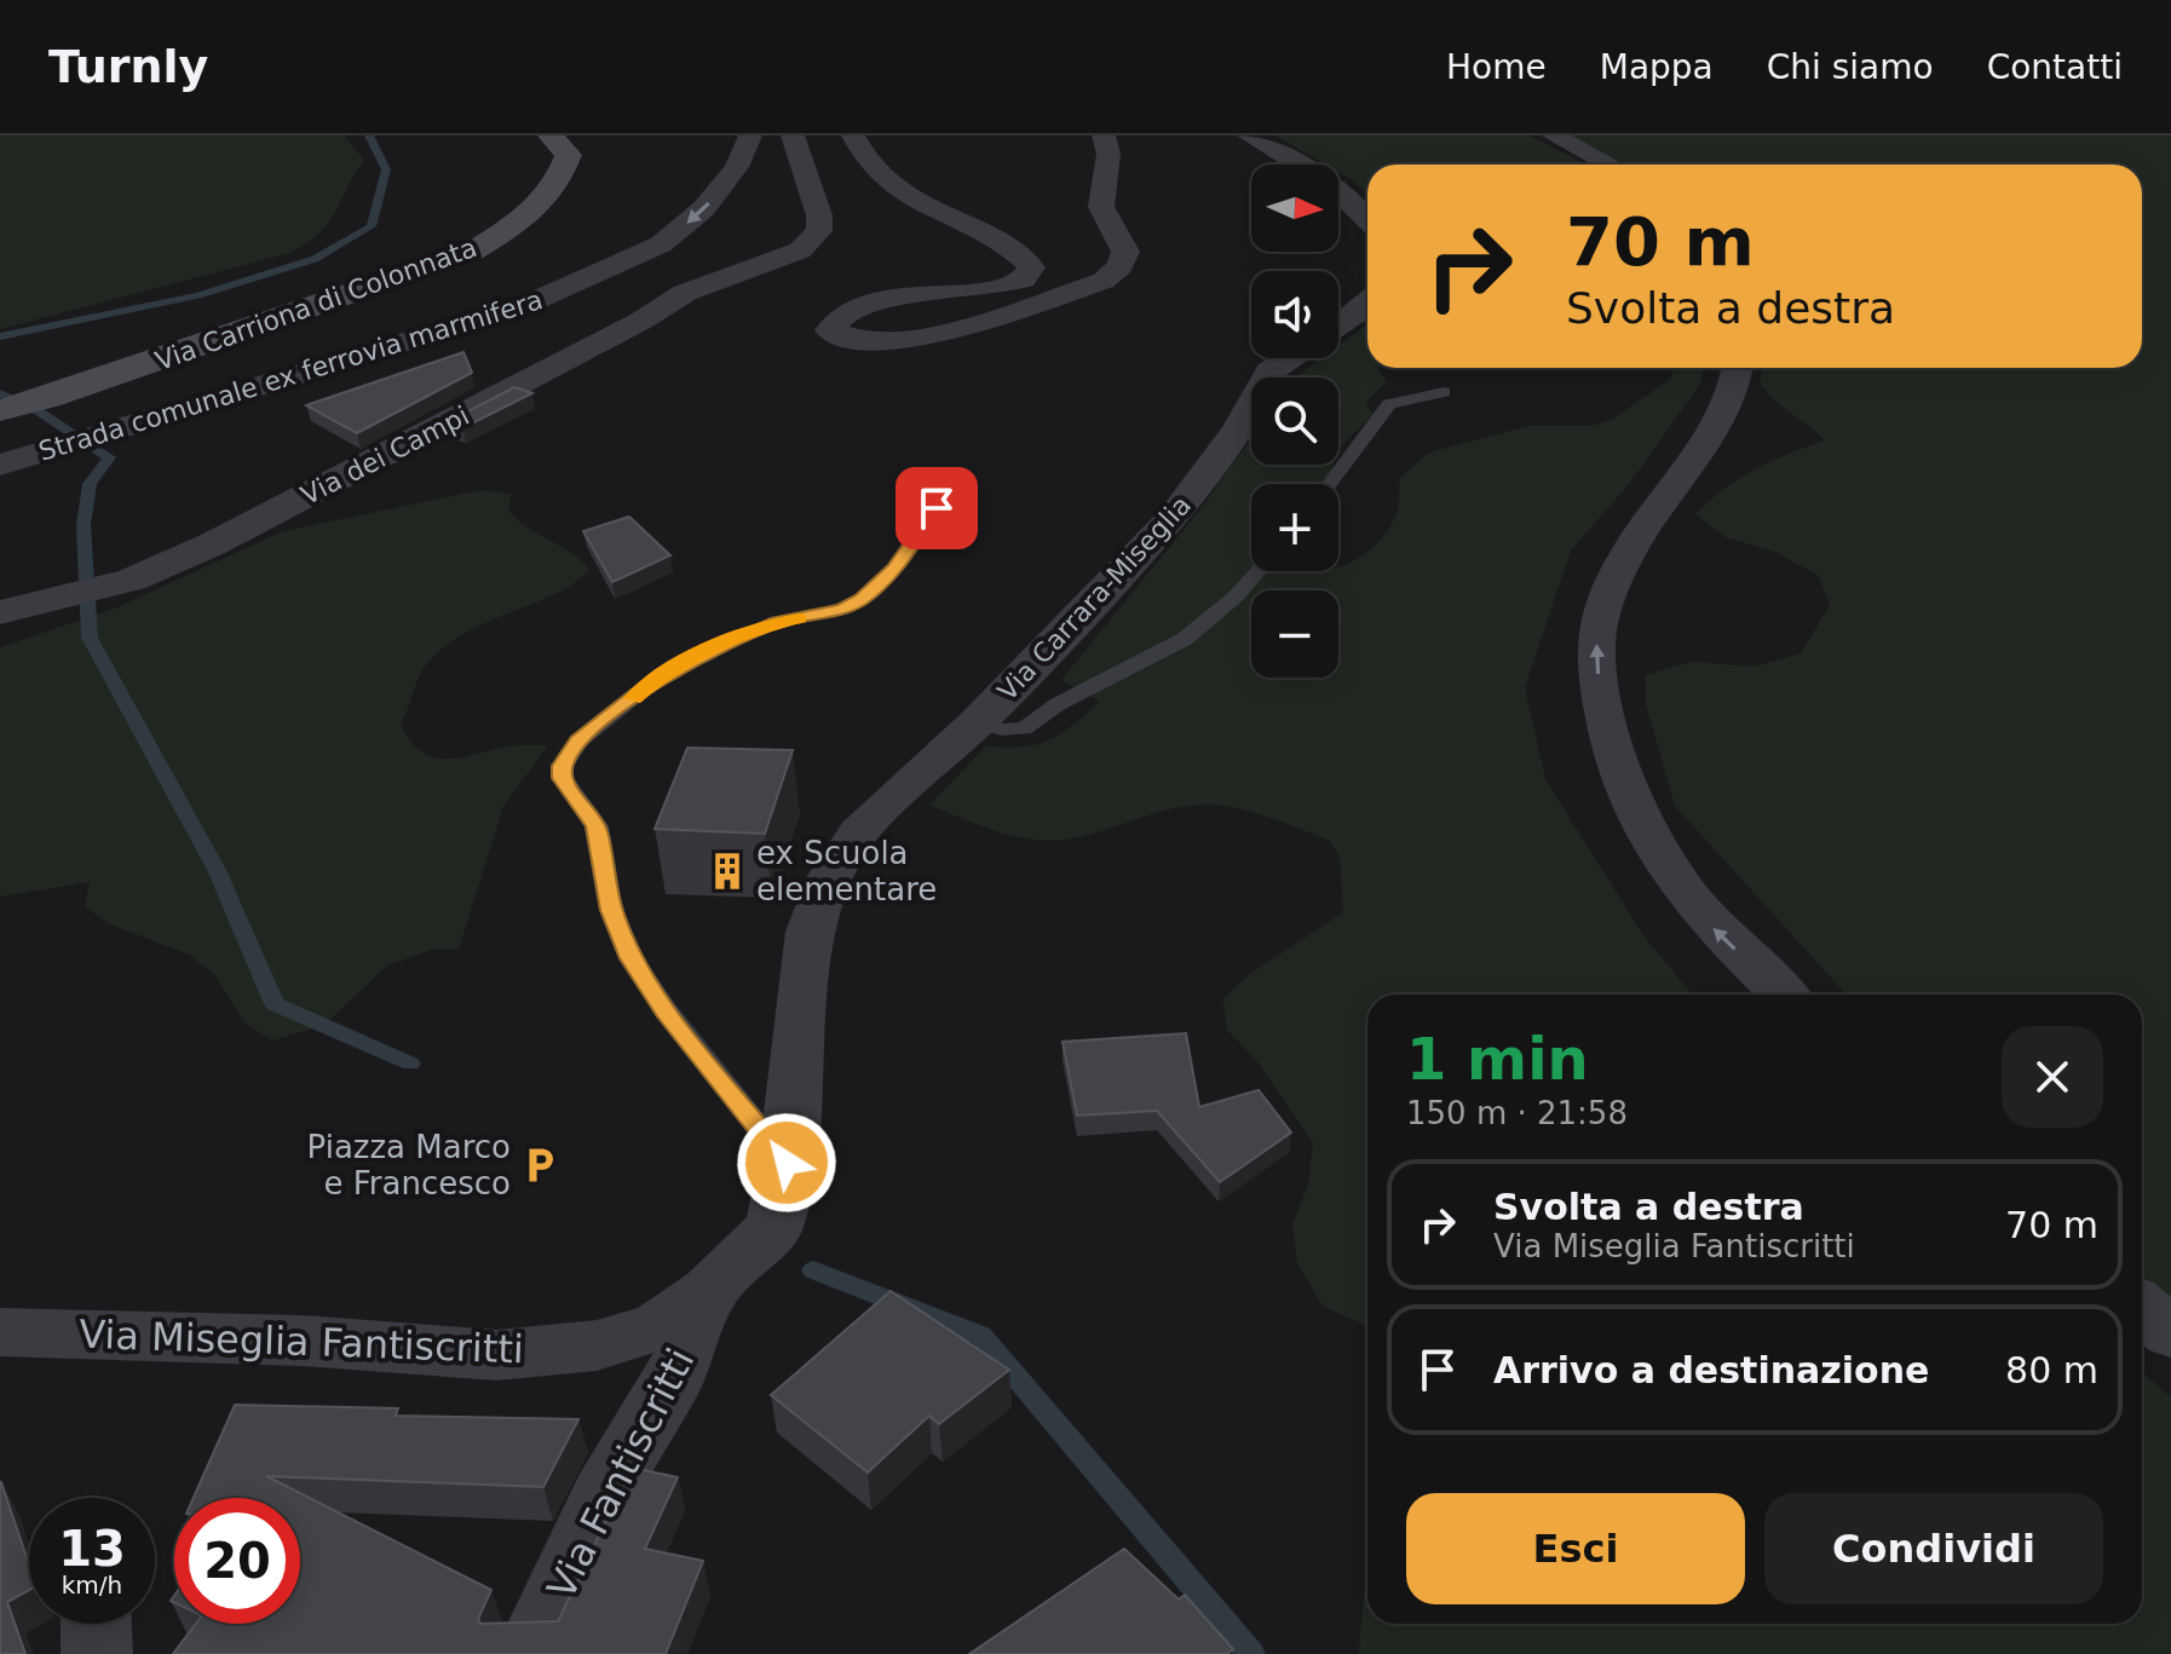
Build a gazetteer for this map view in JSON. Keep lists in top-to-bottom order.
{
  "streets": {
    "main road": ["Via Carriona di Colonnata"],
    "street": [
      "Strada comunale ex ferrovia marmifera",
      "Via dei Campi",
      "Via Carrara-Miseglia",
      "Via Miseglia Fantiscritti",
      "Via Fantiscritti"
    ]
  },
  "crossings": [
    ["Via Carrara-Miseglia", "Via Miseglia Fantiscritti"],
    ["Via Carrara-Miseglia", "Via Fantiscritti"],
    ["Via Miseglia Fantiscritti", "Via Fantiscritti"]
  ],
  "one_way": ["Strada comunale ex ferrovia marmifera"],
  "places": {
    "building": ["ex Scuola elementare"],
    "parking": ["Piazza Marco e Francesco"]
  },
  "north": "right",
  "page": {
    "header": "Turnly",
    "nav": [
      "Home",
      "Mappa",
      "Chi siamo",
      "Contatti"
    ],
    "map_buttons": ["+", "−"],
    "turn": ["70 m", "Svolta a destra"],
    "heading": ["1 min", "150 m · 21:58"],
    "list": [
      {
        "name": "Svolta a destra",
        "note": "Via Miseglia Fantiscritti",
        "value": "70 m"
      },
      {
        "name": "Arrivo a destinazione",
        "value": "80 m"
      }
    ],
    "buttons": ["Esci", "Condividi"],
    "speed": "13 km/h",
    "limit": "20"
  }
}
